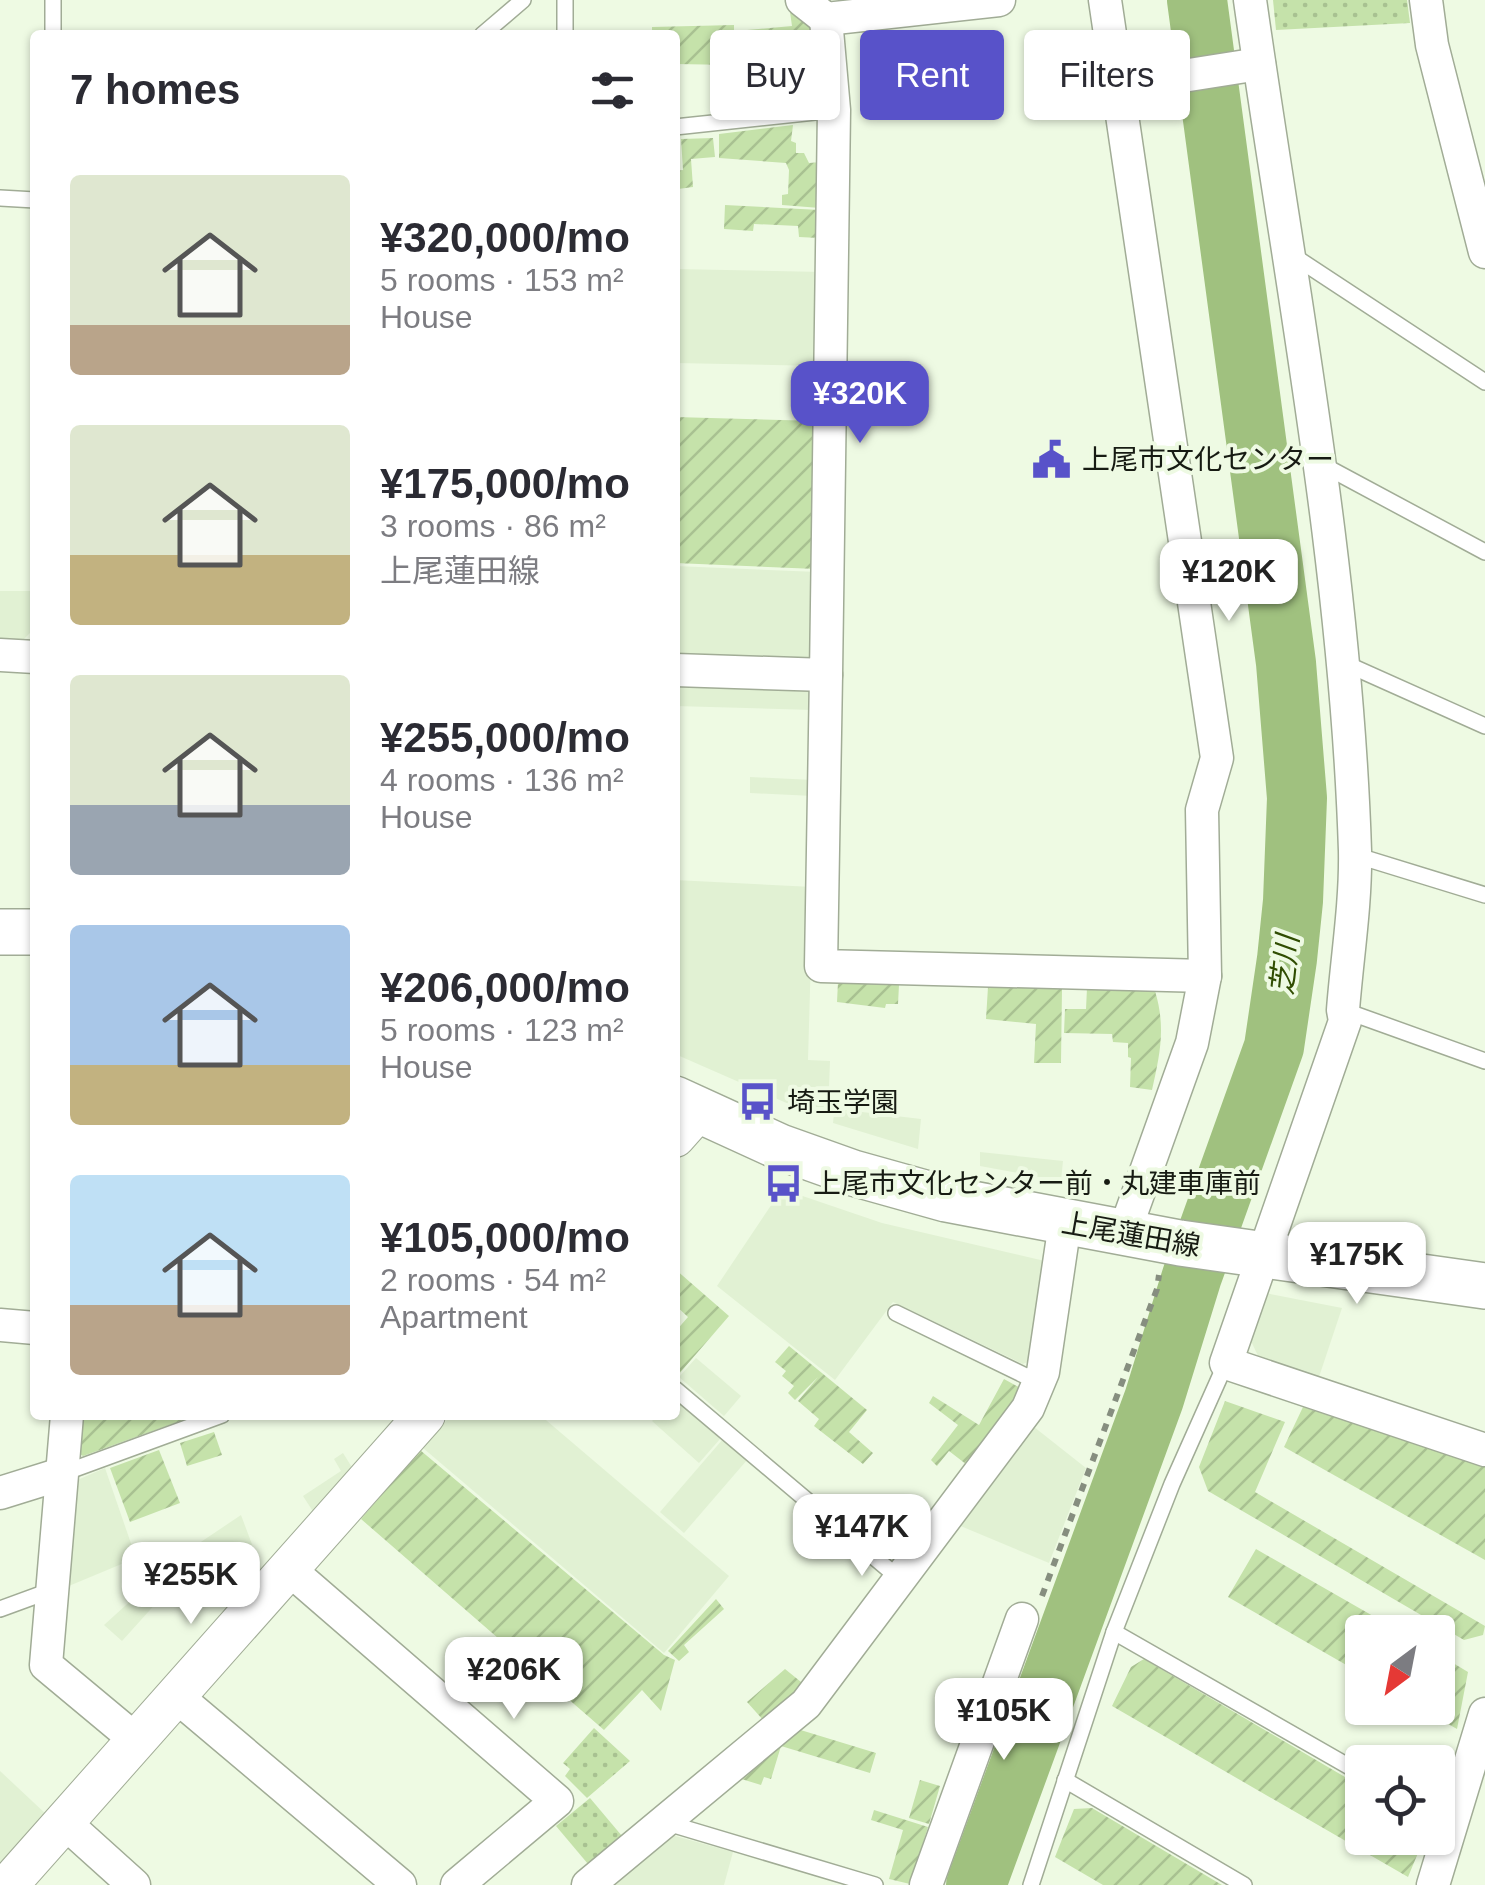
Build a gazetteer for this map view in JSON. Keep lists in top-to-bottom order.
{
  "streets": {
    "main road": ["上尾蓮田線"]
  },
  "water": ["芝川"],
  "places": {
    "public building": ["上尾市文化センター"],
    "bus stop": ["埼玉学園", "上尾市文化センター前・丸建車庫前"]
  },
  "north": "bottom left",
  "page": {
    "chip": ["Buy", "Rent", "Filters"],
    "heading": "7 homes",
    "list": [
      {
        "name": "¥320,000/mo",
        "note": "5 rooms · 153 m² · House"
      },
      {
        "name": "¥175,000/mo",
        "note": "3 rooms · 86 m² · 上尾蓮田線"
      },
      {
        "name": "¥255,000/mo",
        "note": "4 rooms · 136 m² · House"
      },
      {
        "name": "¥206,000/mo",
        "note": "5 rooms · 123 m² · House"
      },
      {
        "name": "¥105,000/mo",
        "note": "2 rooms · 54 m² · Apartment"
      }
    ],
    "price": [
      "¥320K",
      "¥120K",
      "¥175K",
      "¥147K",
      "¥255K",
      "¥206K",
      "¥105K"
    ]
  }
}
